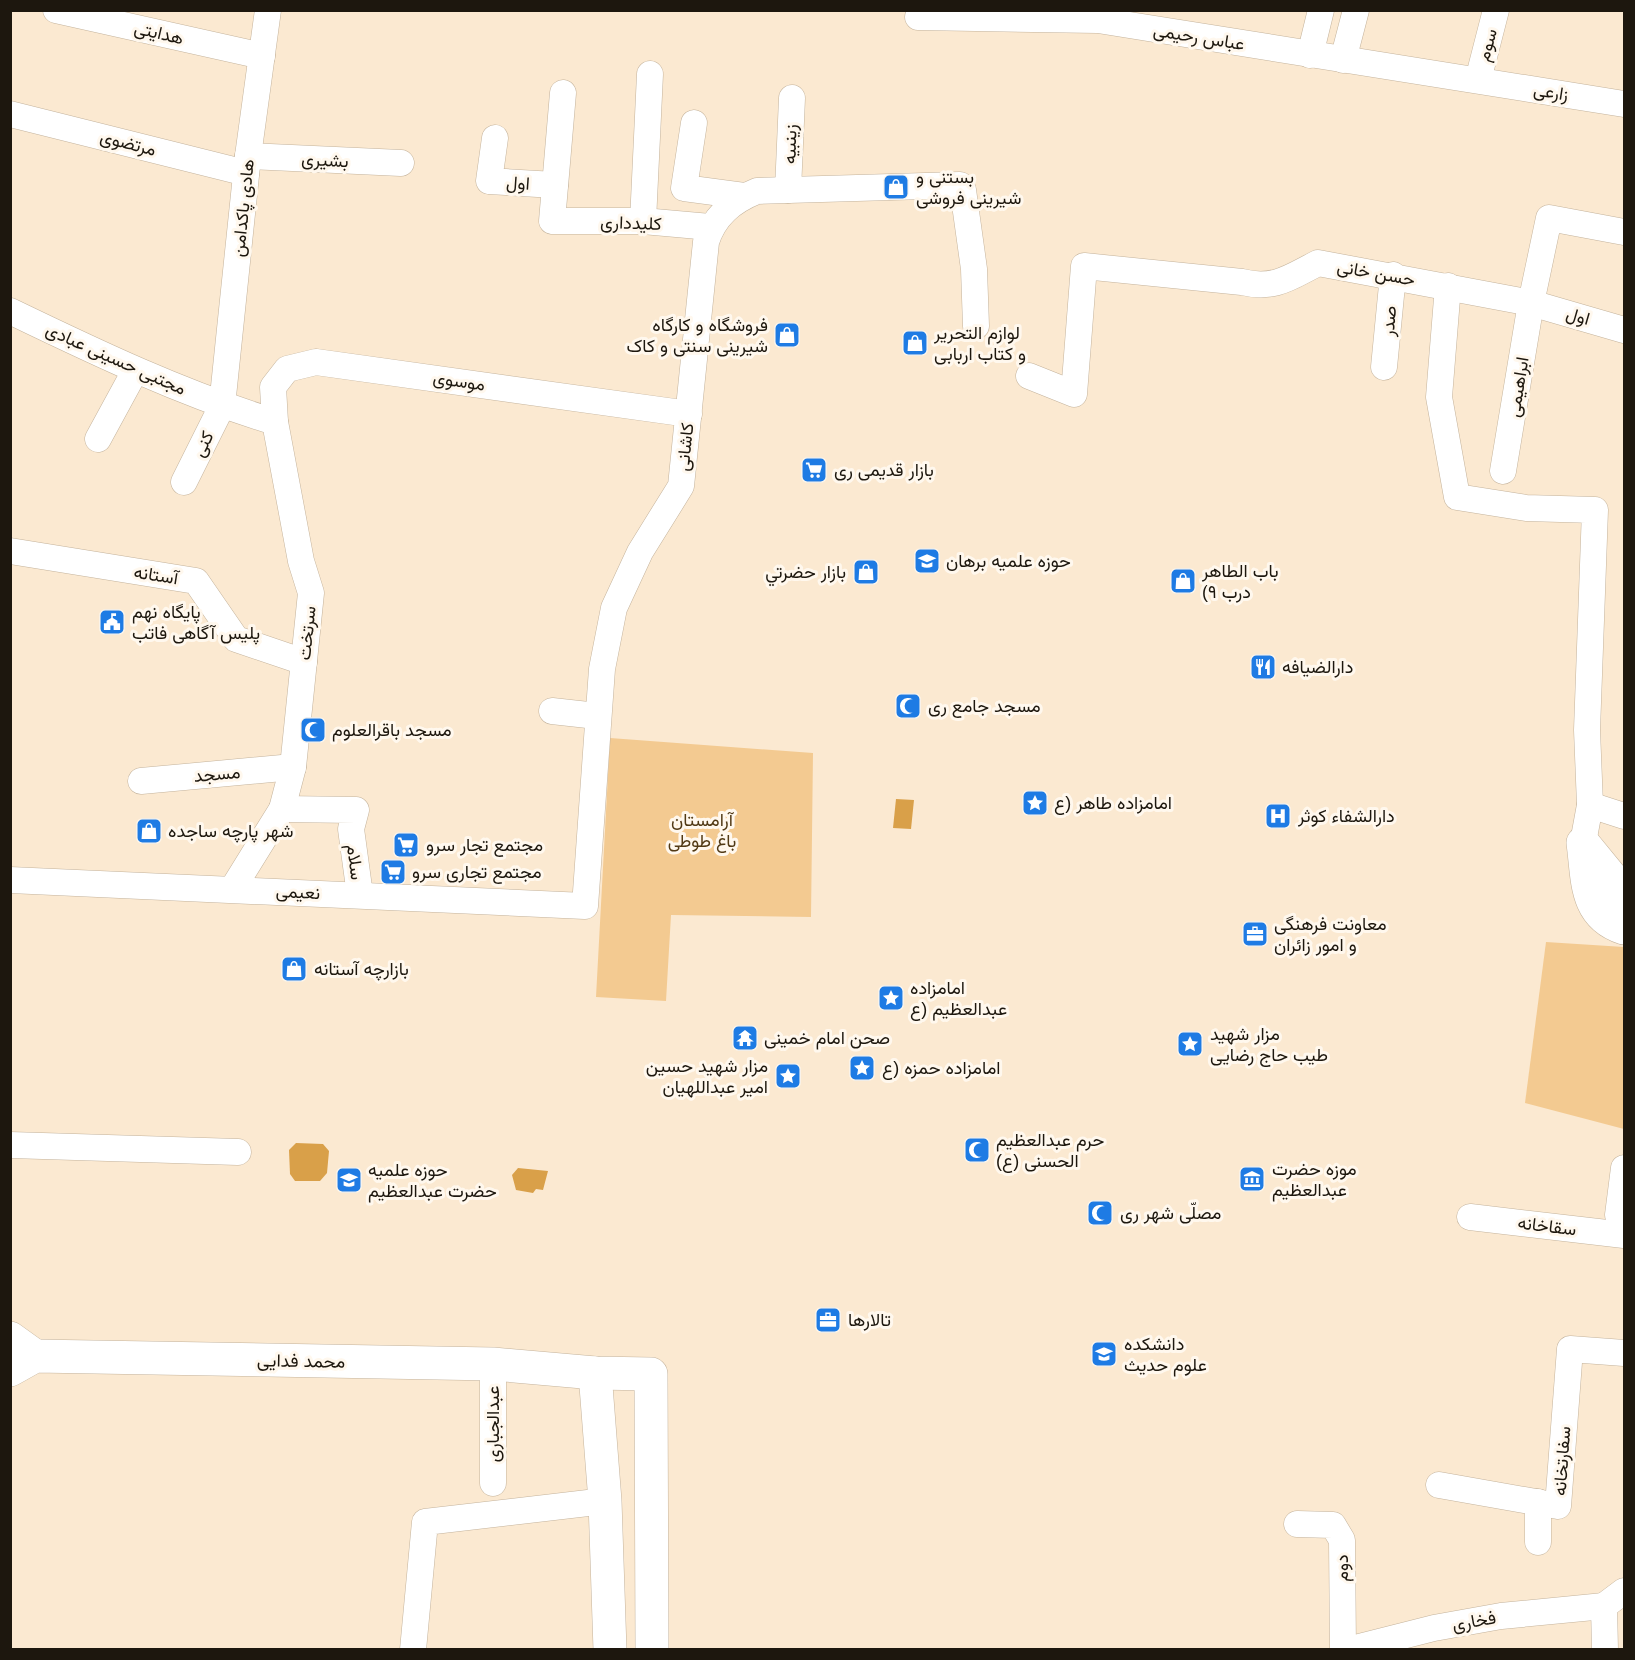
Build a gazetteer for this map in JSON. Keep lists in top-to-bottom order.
{
  "streets": {
    "street": [
      "هدایتی",
      "عباس رحیمی",
      "سوم",
      "زارعی",
      "مرتضوی",
      "زینبیه",
      "بشیری",
      "اول",
      "هادی پاکدامن",
      "کلیدداری",
      "حسن خانی",
      "صدر",
      "مجتبی حسینی عبادی",
      "موسوی",
      "ابراهیمی",
      "کنی",
      "کاشانی",
      "آستانه",
      "سرتخت",
      "مسجد",
      "سلام",
      "نعیمی",
      "سقاخانه",
      "محمد فدایی",
      "عبدالجباری",
      "سفارتخانه",
      "دوم",
      "فخاری"
    ]
  },
  "crossings": [
    ["هدایتی", "هادی پاکدامن"],
    ["عباس رحیمی", "سوم"],
    ["عباس رحیمی", "زارعی"],
    ["سوم", "زارعی"],
    ["مرتضوی", "بشیری"],
    ["مرتضوی", "هادی پاکدامن"],
    ["بشیری", "هادی پاکدامن"],
    ["اول", "کلیدداری"],
    ["اول", "حسن خانی"],
    ["اول", "ابراهیمی"],
    ["هادی پاکدامن", "مجتبی حسینی عبادی"],
    ["هادی پاکدامن", "کنی"],
    ["کلیدداری", "کاشانی"],
    ["حسن خانی", "صدر"],
    ["حسن خانی", "ابراهیمی"],
    ["مجتبی حسینی عبادی", "کنی"],
    ["موسوی", "کاشانی"],
    ["موسوی", "سرتخت"],
    ["کاشانی", "نعیمی"],
    ["آستانه", "سرتخت"],
    ["سرتخت", "مسجد"],
    ["سرتخت", "سلام"],
    ["سرتخت", "نعیمی"],
    ["سلام", "نعیمی"],
    ["محمد فدایی", "عبدالجباری"],
    ["دوم", "فخاری"]
  ],
  "parks": ["آرامستان باغ طوطی"],
  "places": {
    "shop": [
      "بستنی و شیرینی فروشی",
      "فروشگاه و کارگاه شیرینی سنتی و کاک",
      "لوازم التحریر و کتاب اربابی",
      "بازار حضرتي",
      "باب الطاهر (درب ۹",
      "شهر پارچه ساجده",
      "بازارچه آستانه"
    ],
    "supermarket": ["بازار قدیمی ری", "مجتمع تجار سرو", "مجتمع تجاری سرو"],
    "school or university": ["حوزه علمیه برهان", "حوزه علمیه حضرت عبدالعظیم", "دانشکده علوم حدیث"],
    "public building": ["پایگاه نهم پلیس آگاهی فاتب"],
    "restaurant": ["دارالضیافه"],
    "mosque": [
      "مسجد جامع ری",
      "مسجد باقرالعلوم",
      "حرم عبدالعظیم الحسنی (ع)",
      "مصلّی شهر ری"
    ],
    "place": [
      "امامزاده طاهر (ع",
      "امامزاده عبدالعظیم (ع",
      "مزار شهید طیب حاج رضایی",
      "امامزاده حمزه (ع",
      "مزار شهید حسین امیر عبداللهیان"
    ],
    "hospital": ["دارالشفاء کوثر"],
    "office": ["معاونت فرهنگی و امور زائران", "تالارها"],
    "temple": ["صحن امام خمینی"],
    "museum": ["موزه حضرت عبدالعظیم"]
  }
}
